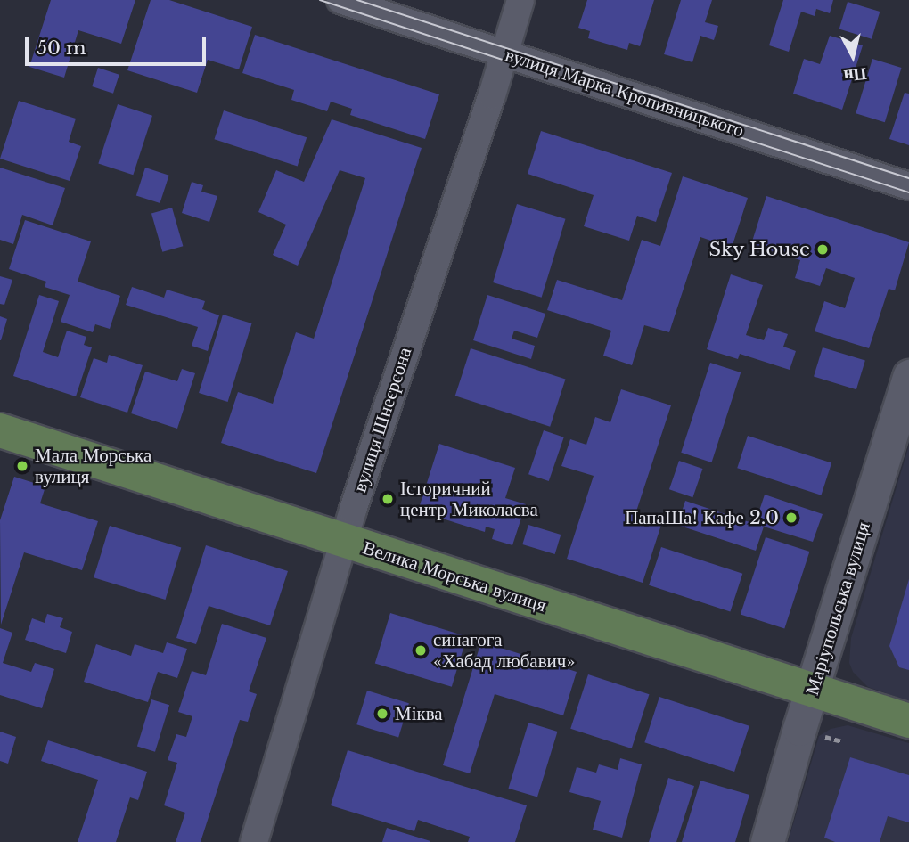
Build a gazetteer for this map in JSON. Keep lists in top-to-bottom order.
{
  "streets": {
    "main road": ["Велика Морська вулиця"],
    "street": ["вулиця Марка Кропивницького", "вулиця Шнеєрсона", "Маріупольська вулиця"]
  },
  "crossings": [
    ["вулиця Марка Кропивницького", "вулиця Шнеєрсона"],
    ["вулиця Шнеєрсона", "Велика Морська вулиця"],
    ["Велика Морська вулиця", "Маріупольська вулиця"]
  ],
  "places": [
    "Sky House",
    "Мала Морська вулиця",
    "Історичний центр Миколаєва",
    "ПапаШа! Кафе 2.0",
    "синагога «Хабад любавич»",
    "Міква"
  ],
  "scale_bar": "50 m",
  "north": "bottom"
}
